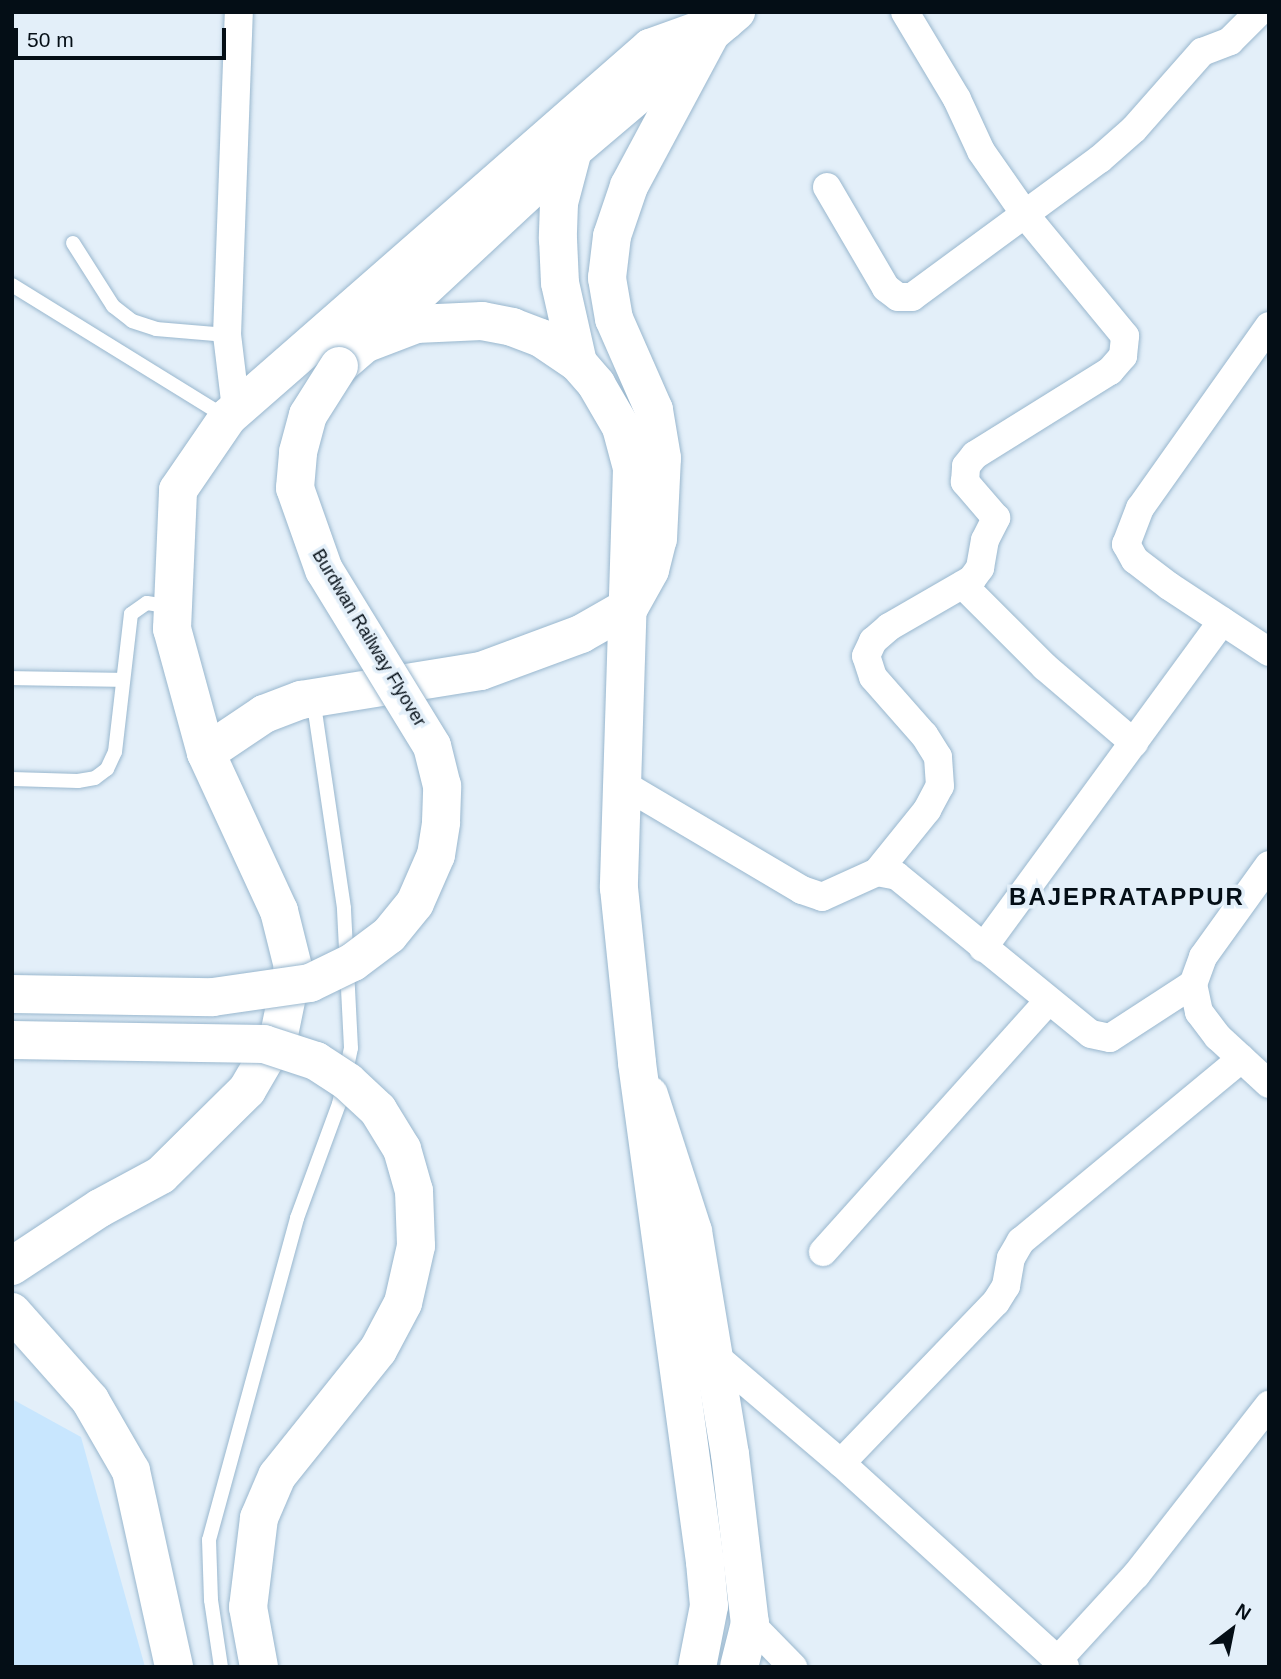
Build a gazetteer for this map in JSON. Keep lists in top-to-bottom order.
{
  "streets": {
    "main road": ["Burdwan Railway Flyover"]
  },
  "districts": ["BAJEPRATAPPUR"],
  "scale_bar": "50 m",
  "north": "top right"
}
